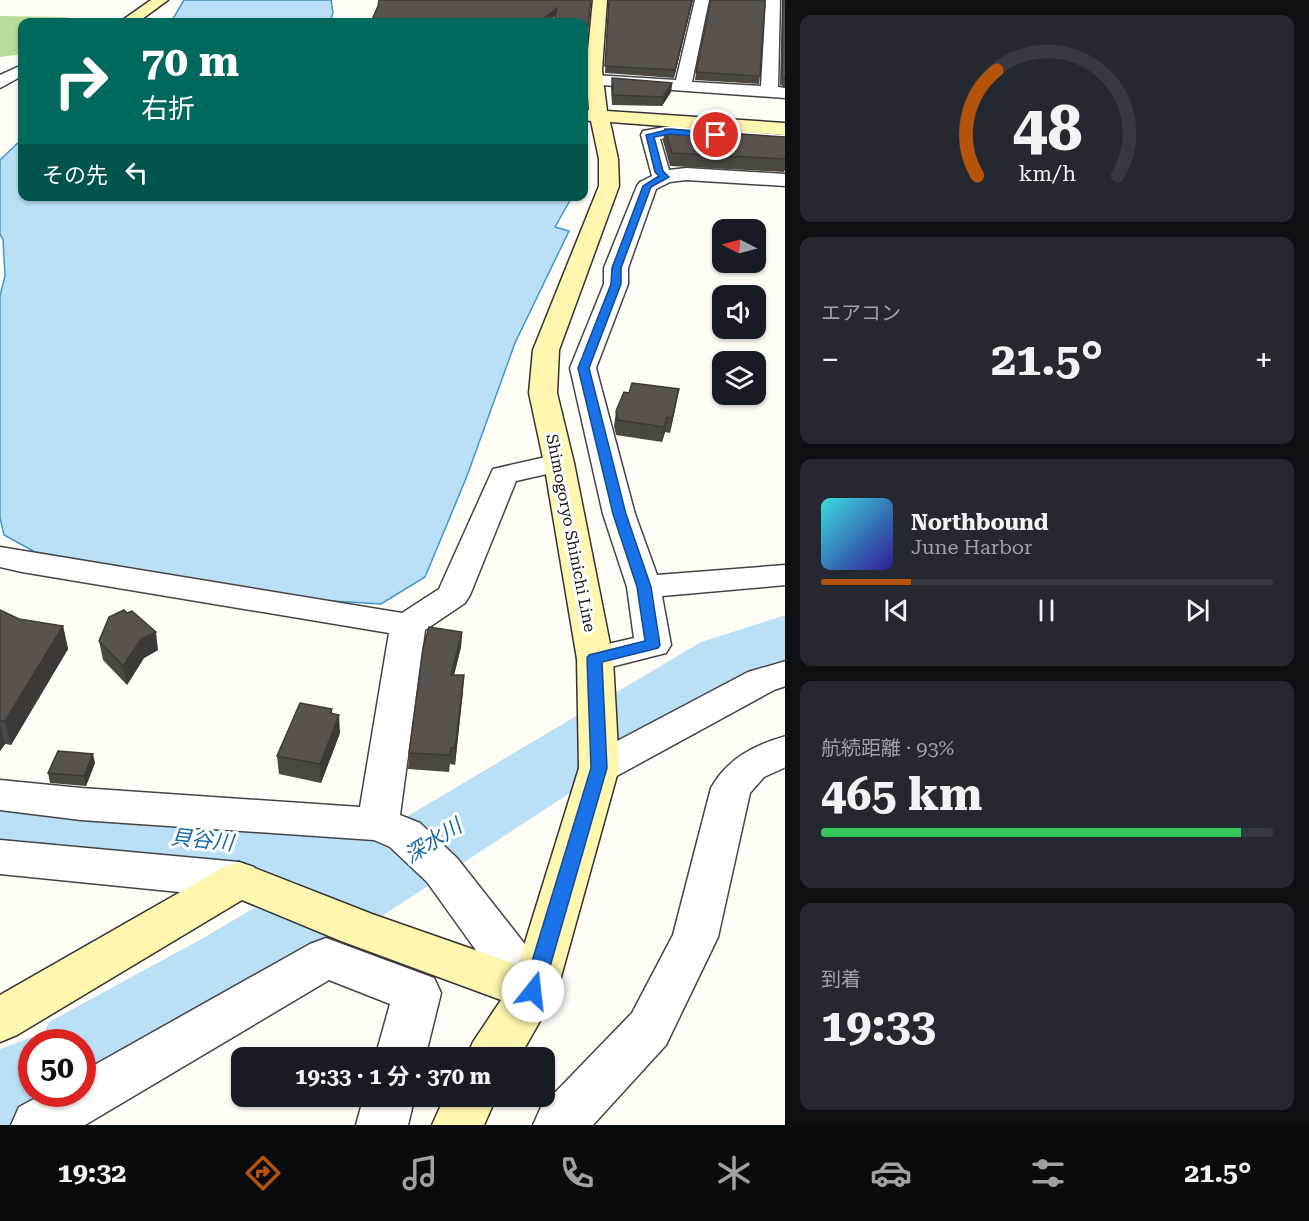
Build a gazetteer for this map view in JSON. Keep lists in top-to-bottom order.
{
  "streets": {
    "main road": ["Shimogoryo Shinichi Line"]
  },
  "water": ["貝谷川", "深水川"],
  "north": "left",
  "page": {
    "turn": ["70 m", "右折"],
    "then": "その先",
    "tile": [
      "エアコン",
      ["航続距離 · 93%", "465 km"],
      ["到着", "19:33"]
    ],
    "heat": ["−", "21.5°", "+"],
    "song": ["Northbound", "June Harbor"],
    "limit": "50",
    "trip": "19:33 · 1 分 · 370 m",
    "tabs": ["19:32", "21.5°"],
    "gauge": ["48", "km/h"]
  }
}
